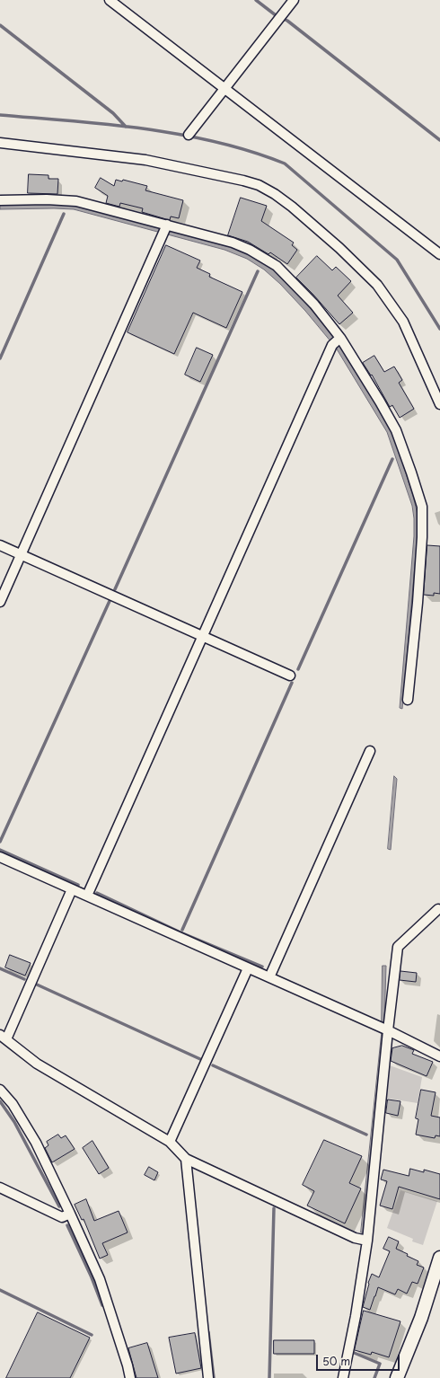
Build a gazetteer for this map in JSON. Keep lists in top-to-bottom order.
{
  "scale_bar": "50 m"
}
